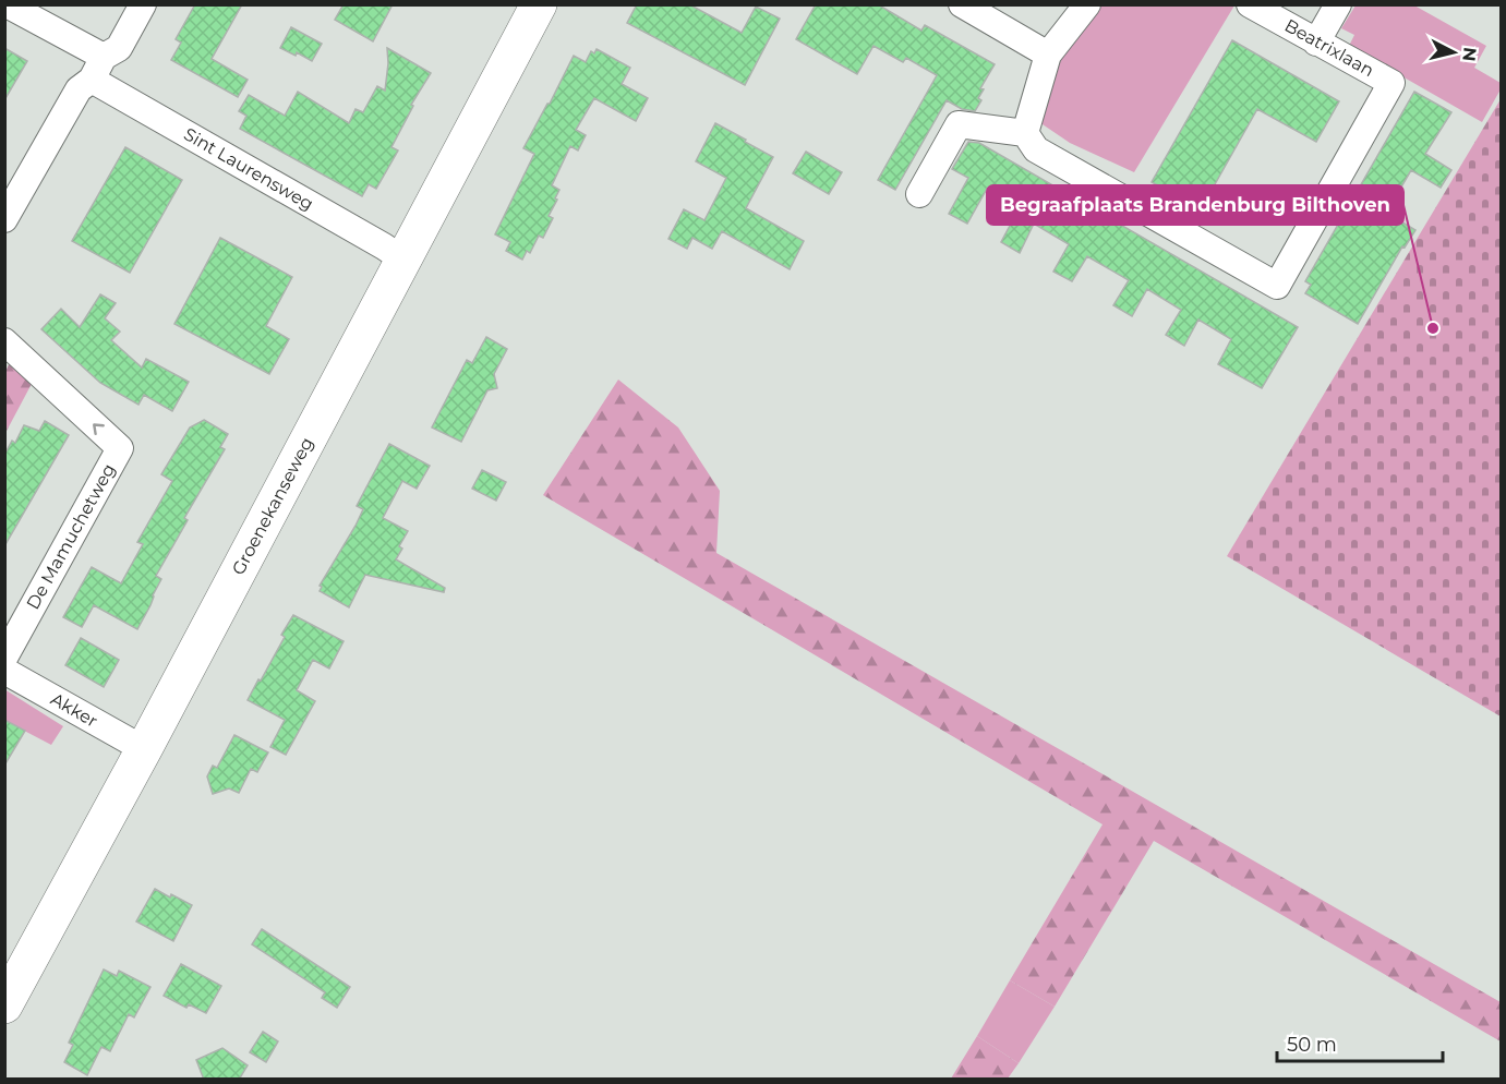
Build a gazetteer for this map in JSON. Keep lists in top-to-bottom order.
{
  "streets": {
    "main road": ["Groenekanseweg"],
    "street": [
      "Beatrixlaan",
      "Sint Laurensweg",
      "De Mamuchetweg",
      "Akker"
    ]
  },
  "crossings": [
    ["Sint Laurensweg", "Groenekanseweg"],
    ["Groenekanseweg", "Akker"]
  ],
  "places": ["Begraafplaats Brandenburg Bilthoven"],
  "scale_bar": "50 m",
  "north": "right"
}
